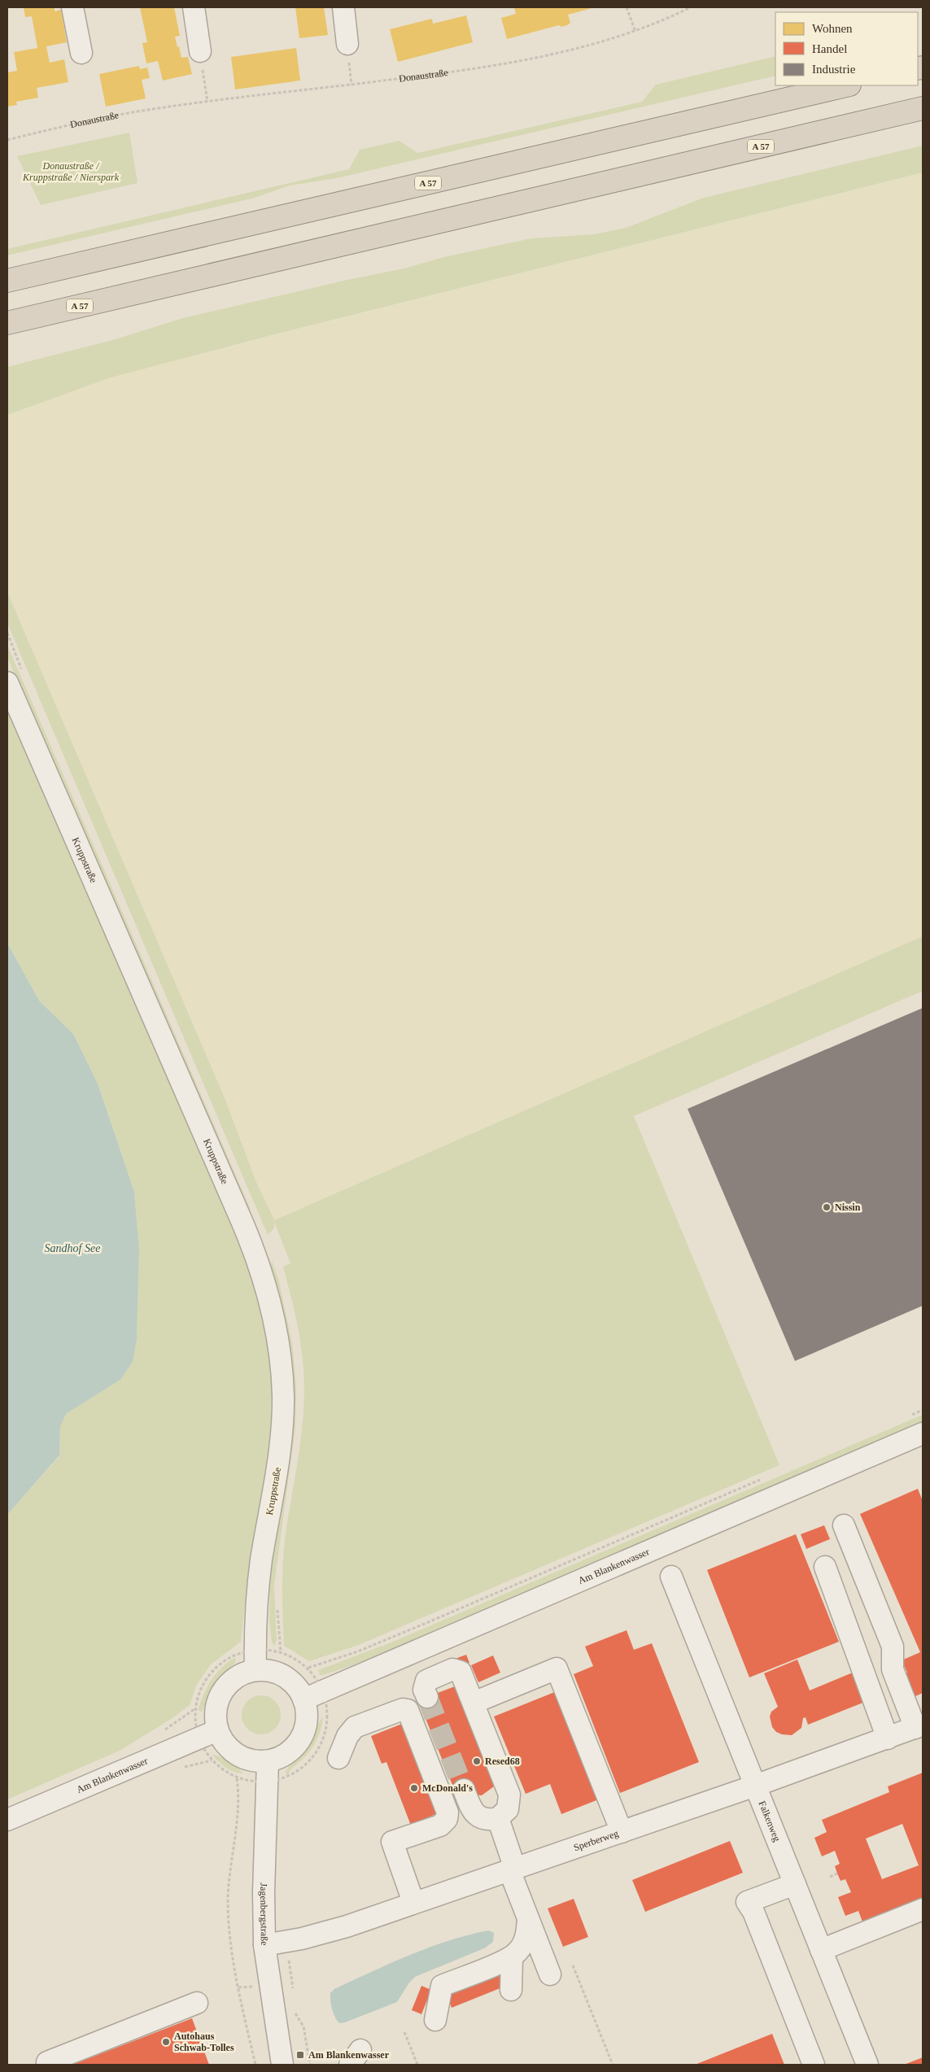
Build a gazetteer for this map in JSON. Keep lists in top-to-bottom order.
{
  "streets": {
    "highway": ["A 57"],
    "street": [
      "Kruppstraße",
      "Am Blankenwasser",
      "Falkenweg",
      "Sperberweg",
      "Jagenbergstraße"
    ],
    "path": ["Donaustraße"]
  },
  "crossings": [
    ["Kruppstraße", "Am Blankenwasser"],
    ["Kruppstraße", "Jagenbergstraße"],
    ["Am Blankenwasser", "Jagenbergstraße"],
    ["Falkenweg", "Sperberweg"],
    ["Sperberweg", "Jagenbergstraße"]
  ],
  "water": ["Sandhof See"],
  "parks": ["Donaustraße / Kruppstraße / Nierspark"],
  "places": {
    "other": [
      "Nissin",
      "Resed68",
      "McDonald's",
      "Autohaus Schwab-Tolles"
    ],
    "transit": ["Am Blankenwasser"]
  },
  "legend": ["Wohnen", "Handel", "Industrie"]
}
